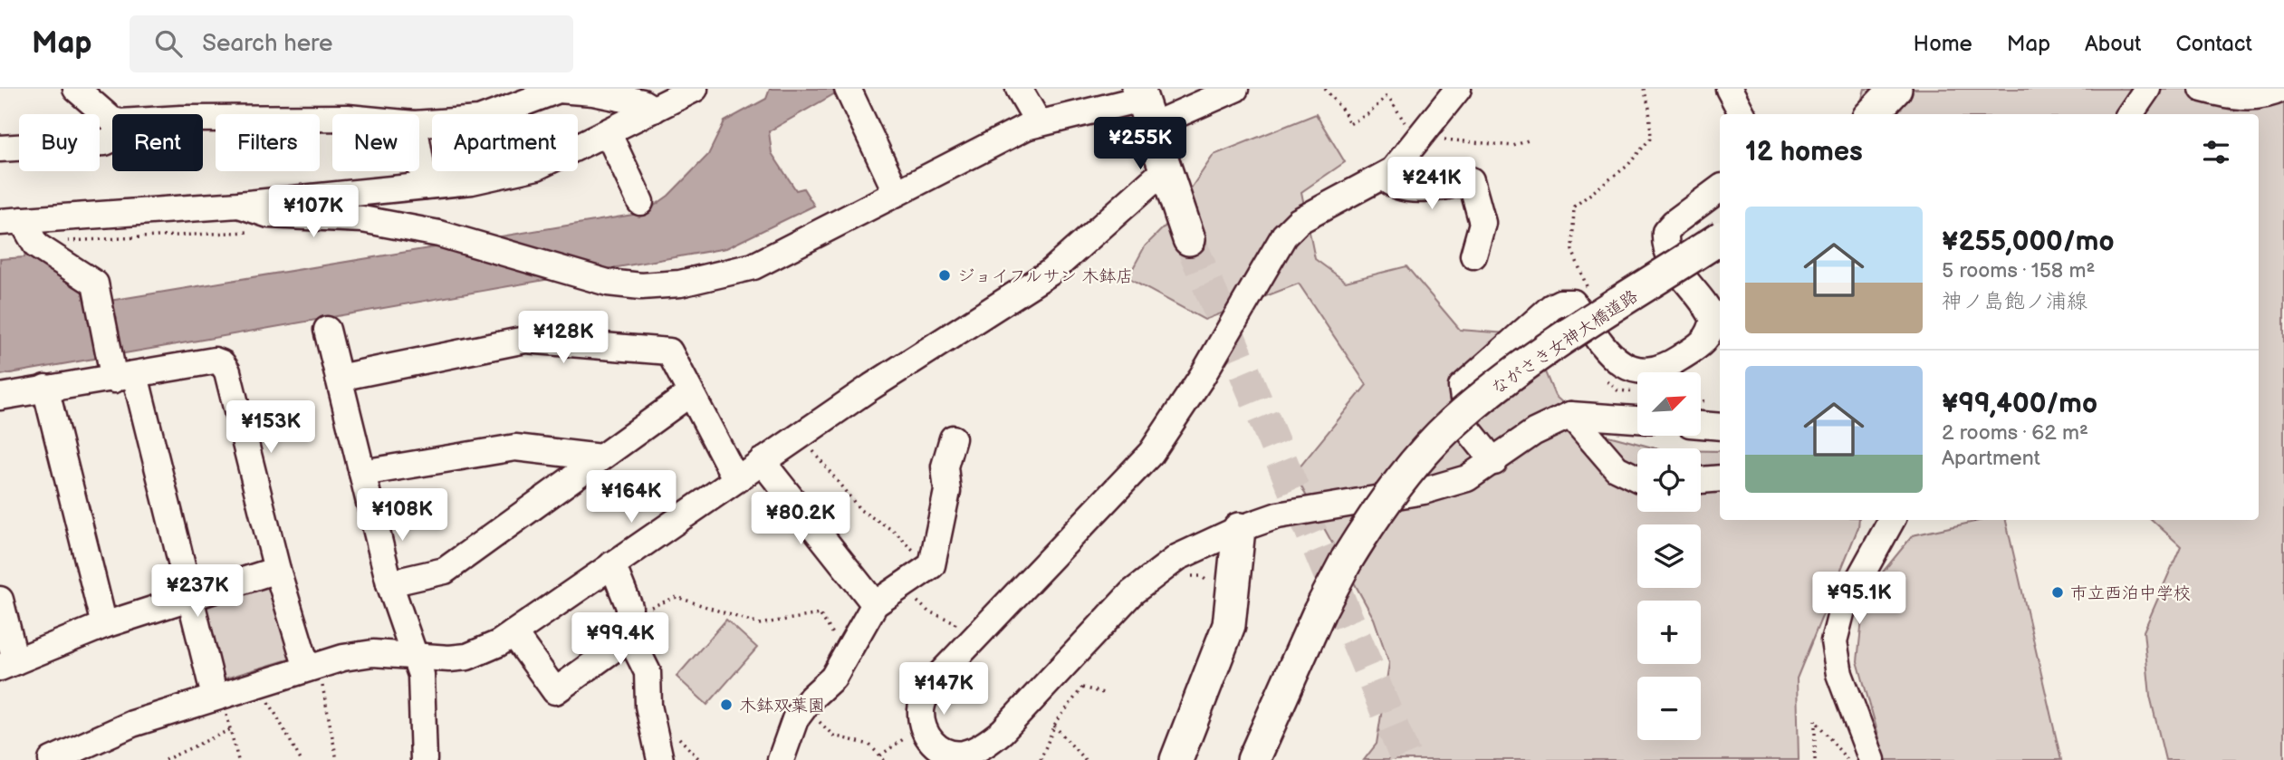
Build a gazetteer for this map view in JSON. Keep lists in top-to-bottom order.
{
  "streets": {
    "main road": ["ながさき女神大橋道路"]
  },
  "places": ["ジョイフルサン 木鉢店", "市立西泊中学校", "木鉢双葉園"],
  "north": "top right",
  "page": {
    "header": "Map",
    "search": "Search here",
    "nav": [
      "Home",
      "Map",
      "About",
      "Contact"
    ],
    "chip": [
      "Buy",
      "Rent",
      "Filters",
      "New",
      "Apartment"
    ],
    "heading": "12 homes",
    "price": [
      "¥255K",
      "¥241K",
      "¥107K",
      "¥128K",
      "¥153K",
      "¥164K",
      "¥108K",
      "¥80.2K",
      "¥237K",
      "¥95.1K",
      "¥99.4K",
      "¥147K"
    ],
    "list": [
      {
        "name": "¥255,000/mo",
        "note": "5 rooms · 158 m² · 神ノ島飽ノ浦線"
      },
      {
        "name": "¥99,400/mo",
        "note": "2 rooms · 62 m² · Apartment"
      }
    ],
    "map_buttons": ["+", "−"]
  }
}
